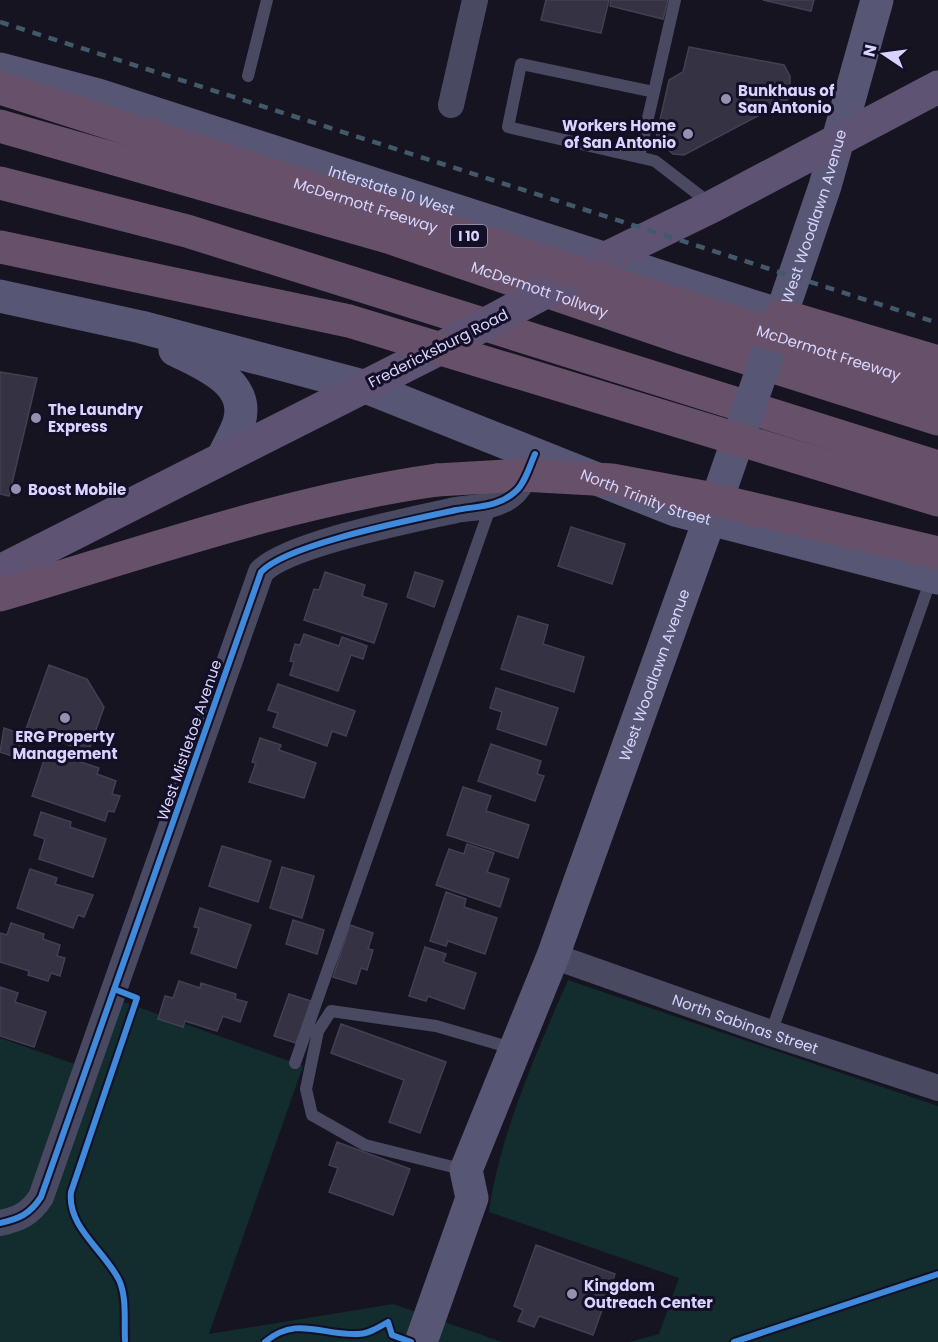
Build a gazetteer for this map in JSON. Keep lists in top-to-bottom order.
{
  "streets": {
    "highway": ["McDermott Freeway", "I 10", "McDermott Tollway"],
    "main road": [
      "Interstate 10 West",
      "West Woodlawn Avenue",
      "Fredericksburg Road",
      "North Trinity Street"
    ],
    "street": ["West Mistletoe Avenue", "North Sabinas Street"]
  },
  "crossings": [
    ["Interstate 10 West", "West Woodlawn Avenue"],
    ["Interstate 10 West", "Fredericksburg Road"],
    ["West Woodlawn Avenue", "Fredericksburg Road"],
    ["West Woodlawn Avenue", "North Trinity Street"],
    ["West Woodlawn Avenue", "North Sabinas Street"],
    ["Fredericksburg Road", "North Trinity Street"],
    ["North Trinity Street", "West Mistletoe Avenue"]
  ],
  "places": [
    "Bunkhaus of San Antonio",
    "Workers Home of San Antonio",
    "The Laundry Express",
    "Boost Mobile",
    "ERG Property Management",
    "Kingdom Outreach Center"
  ],
  "north": "left"
}
